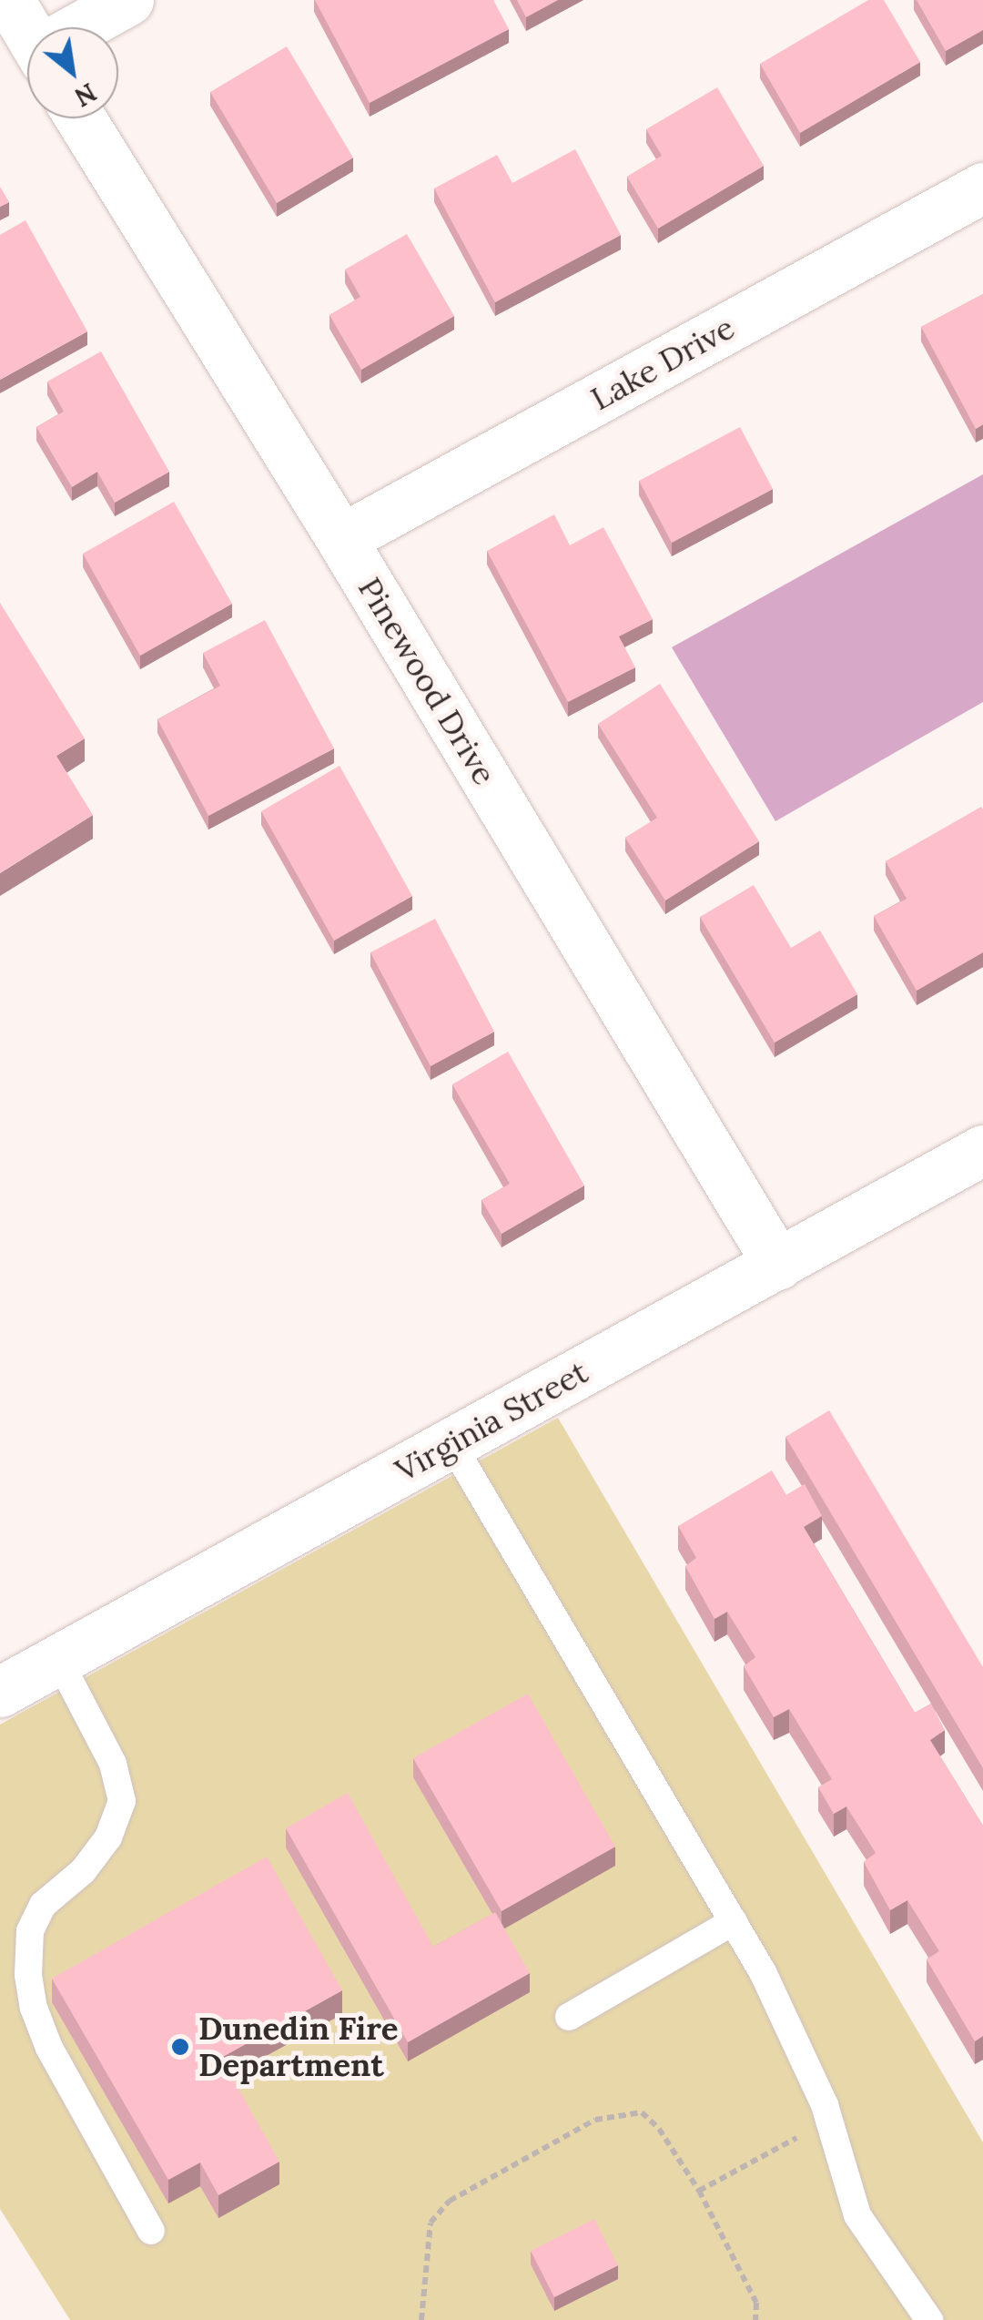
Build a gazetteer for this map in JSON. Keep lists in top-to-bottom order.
{
  "streets": {
    "street": ["Lake Drive", "Pinewood Drive", "Virginia Street"]
  },
  "crossings": [
    ["Lake Drive", "Pinewood Drive"],
    ["Pinewood Drive", "Virginia Street"]
  ],
  "places": ["Dunedin Fire Department"],
  "north": "bottom right"
}
